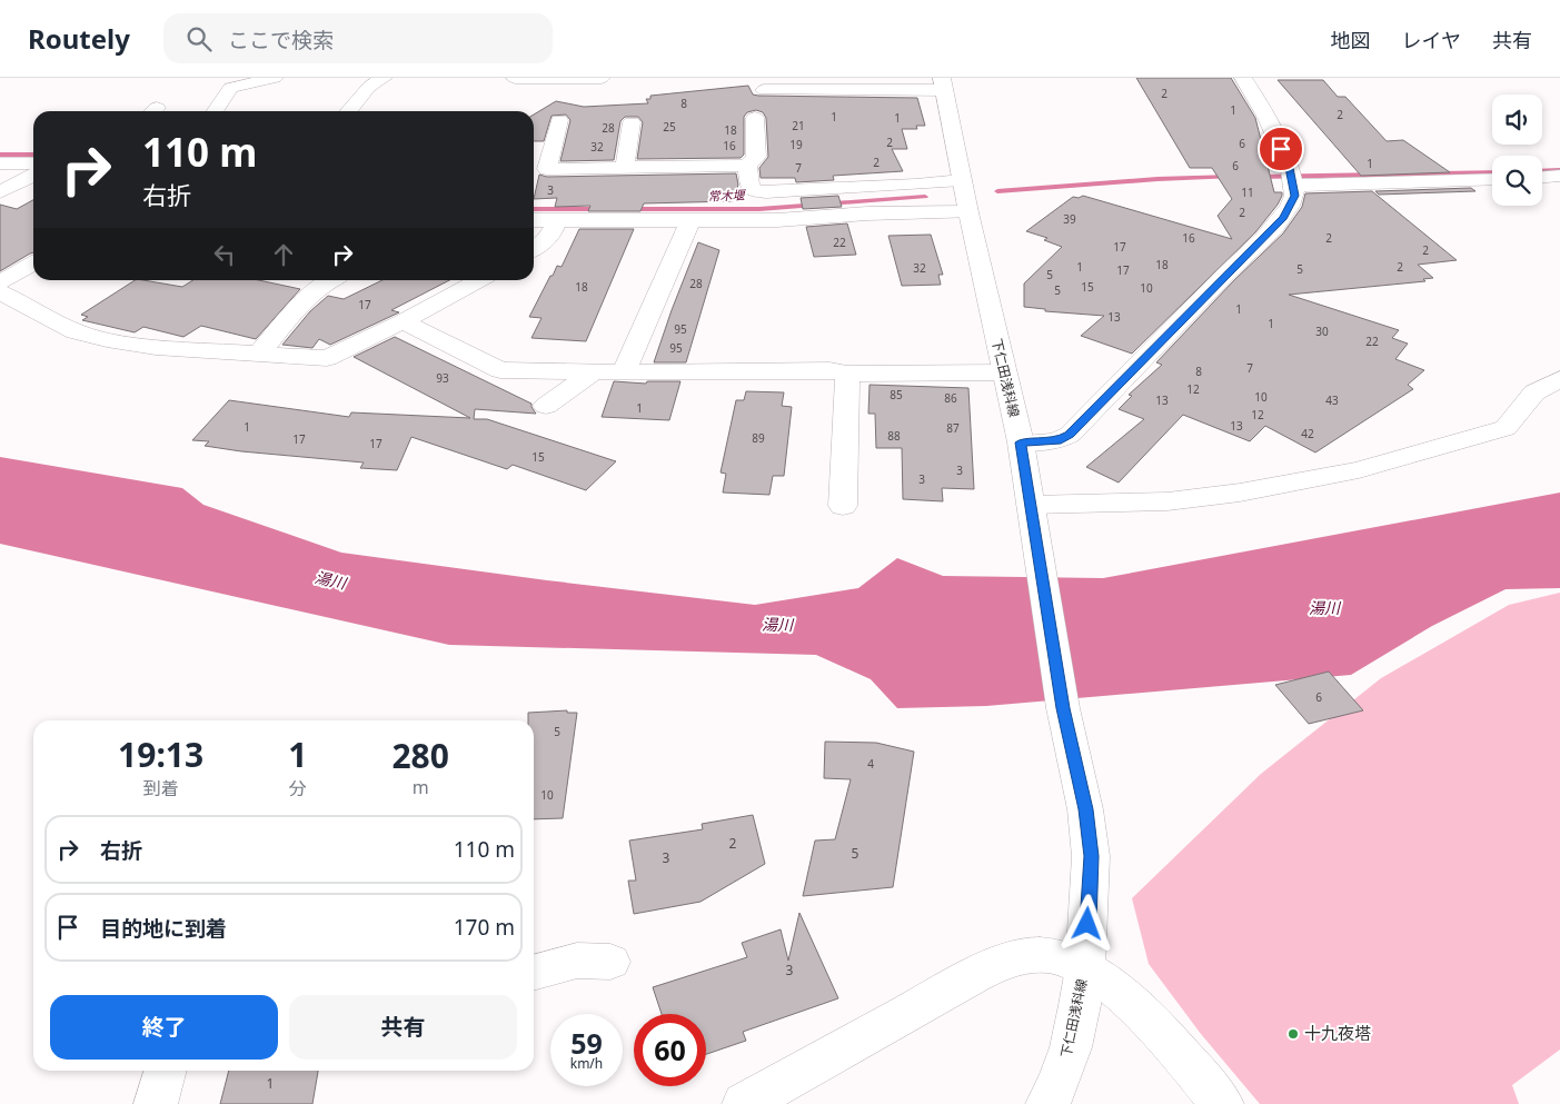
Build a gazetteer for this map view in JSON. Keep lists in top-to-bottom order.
{
  "streets": {
    "street": ["下仁田浅科線"]
  },
  "water": ["常木堰", "湯川"],
  "places": ["十九夜塔"],
  "house_numbers": [
    "2",
    "8",
    "1",
    "2",
    "1",
    "1",
    "21",
    "25",
    "28",
    "18",
    "2",
    "6",
    "19",
    "16",
    "32",
    "2",
    "1",
    "6",
    "7",
    "3",
    "11",
    "2",
    "39",
    "16",
    "2",
    "22",
    "17",
    "2",
    "18",
    "1",
    "2",
    "32",
    "5",
    "17",
    "5",
    "28",
    "18",
    "15",
    "10",
    "5",
    "17",
    "1",
    "13",
    "1",
    "95",
    "30",
    "22",
    "95",
    "7",
    "8",
    "93",
    "12",
    "85",
    "10",
    "86",
    "13",
    "43",
    "1",
    "12",
    "13",
    "1",
    "87",
    "42",
    "88",
    "89",
    "17",
    "17",
    "15",
    "3",
    "3",
    "6",
    "5",
    "4",
    "10",
    "2",
    "5",
    "3",
    "3",
    "1"
  ],
  "page": {
    "header": "Routely",
    "search": "ここで検索",
    "nav": ["地図", "レイヤ", "共有"],
    "turn": ["110 m", "右折"],
    "eta": [
      "19:13",
      "到着",
      "1",
      "分",
      "280",
      "m"
    ],
    "list": [
      {
        "name": "右折",
        "value": "110 m"
      },
      {
        "name": "目的地に到着",
        "value": "170 m"
      }
    ],
    "buttons": ["終了", "共有"],
    "speed": "59 km/h",
    "limit": "60"
  }
}
